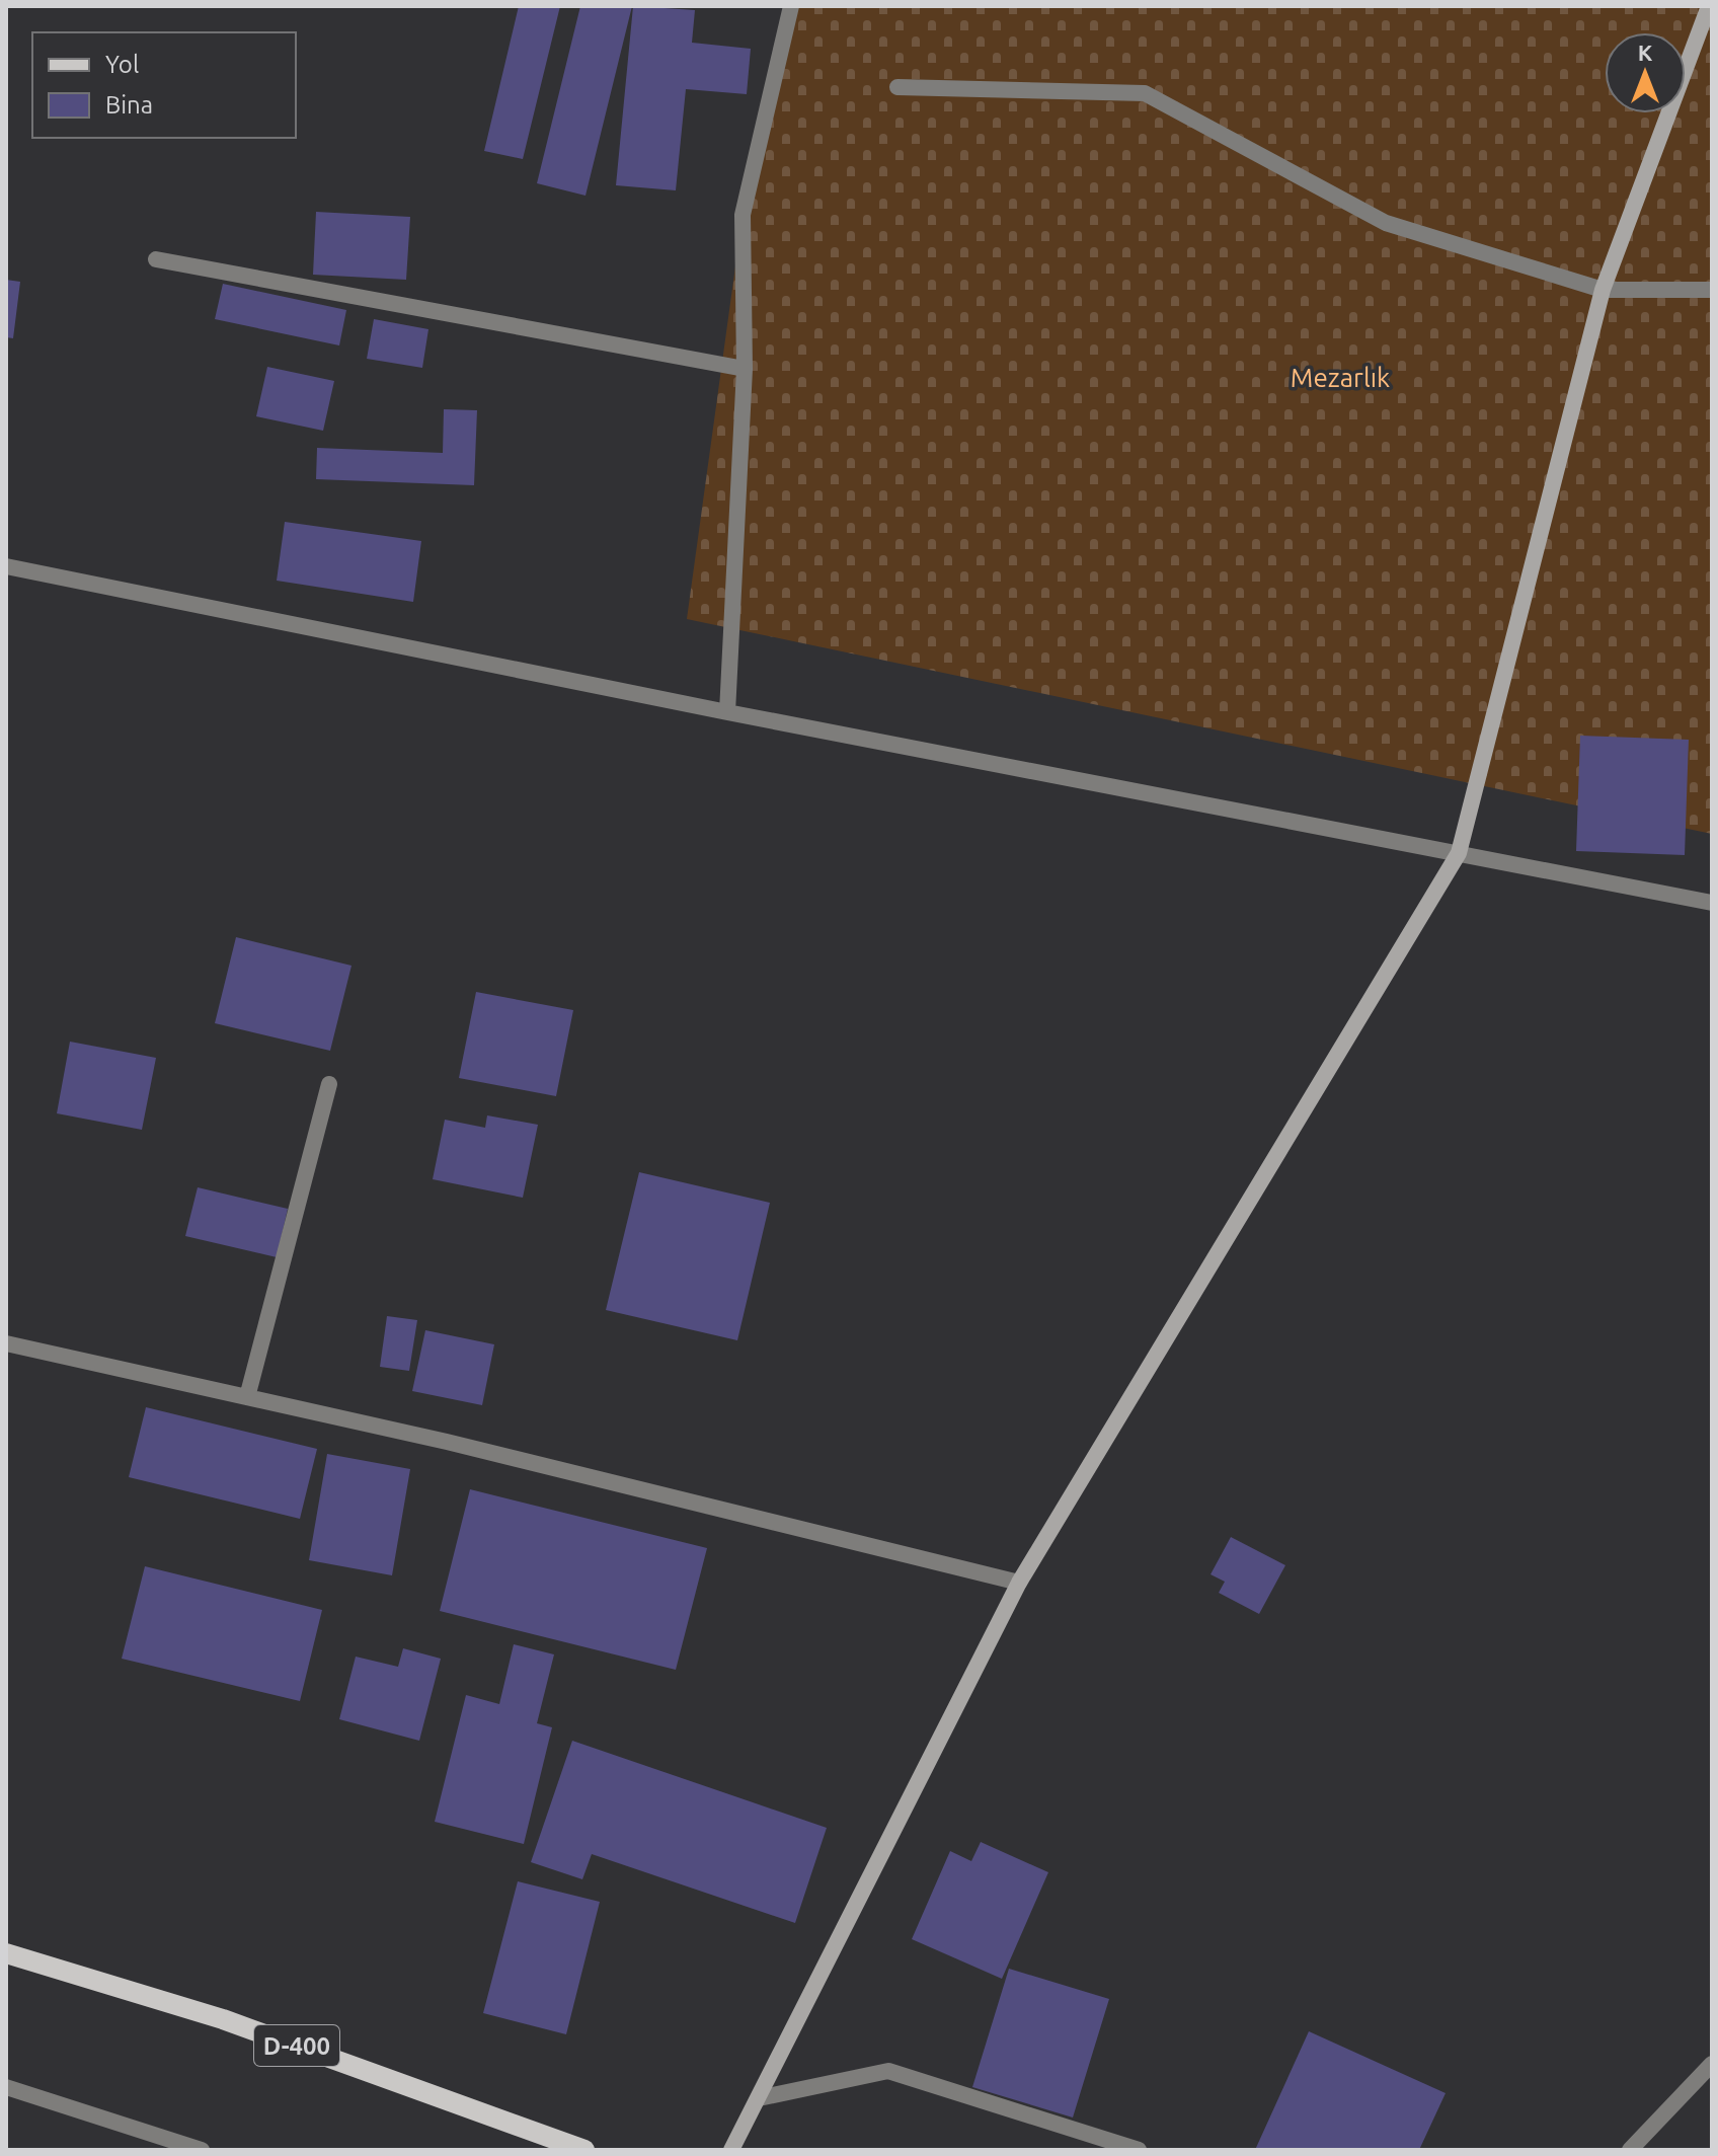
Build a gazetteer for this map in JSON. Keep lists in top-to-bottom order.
{
  "streets": {
    "main road": ["D-400"]
  },
  "parks": ["Mezarlık"],
  "legend": ["Yol", "Bina"],
  "north": "top"
}
